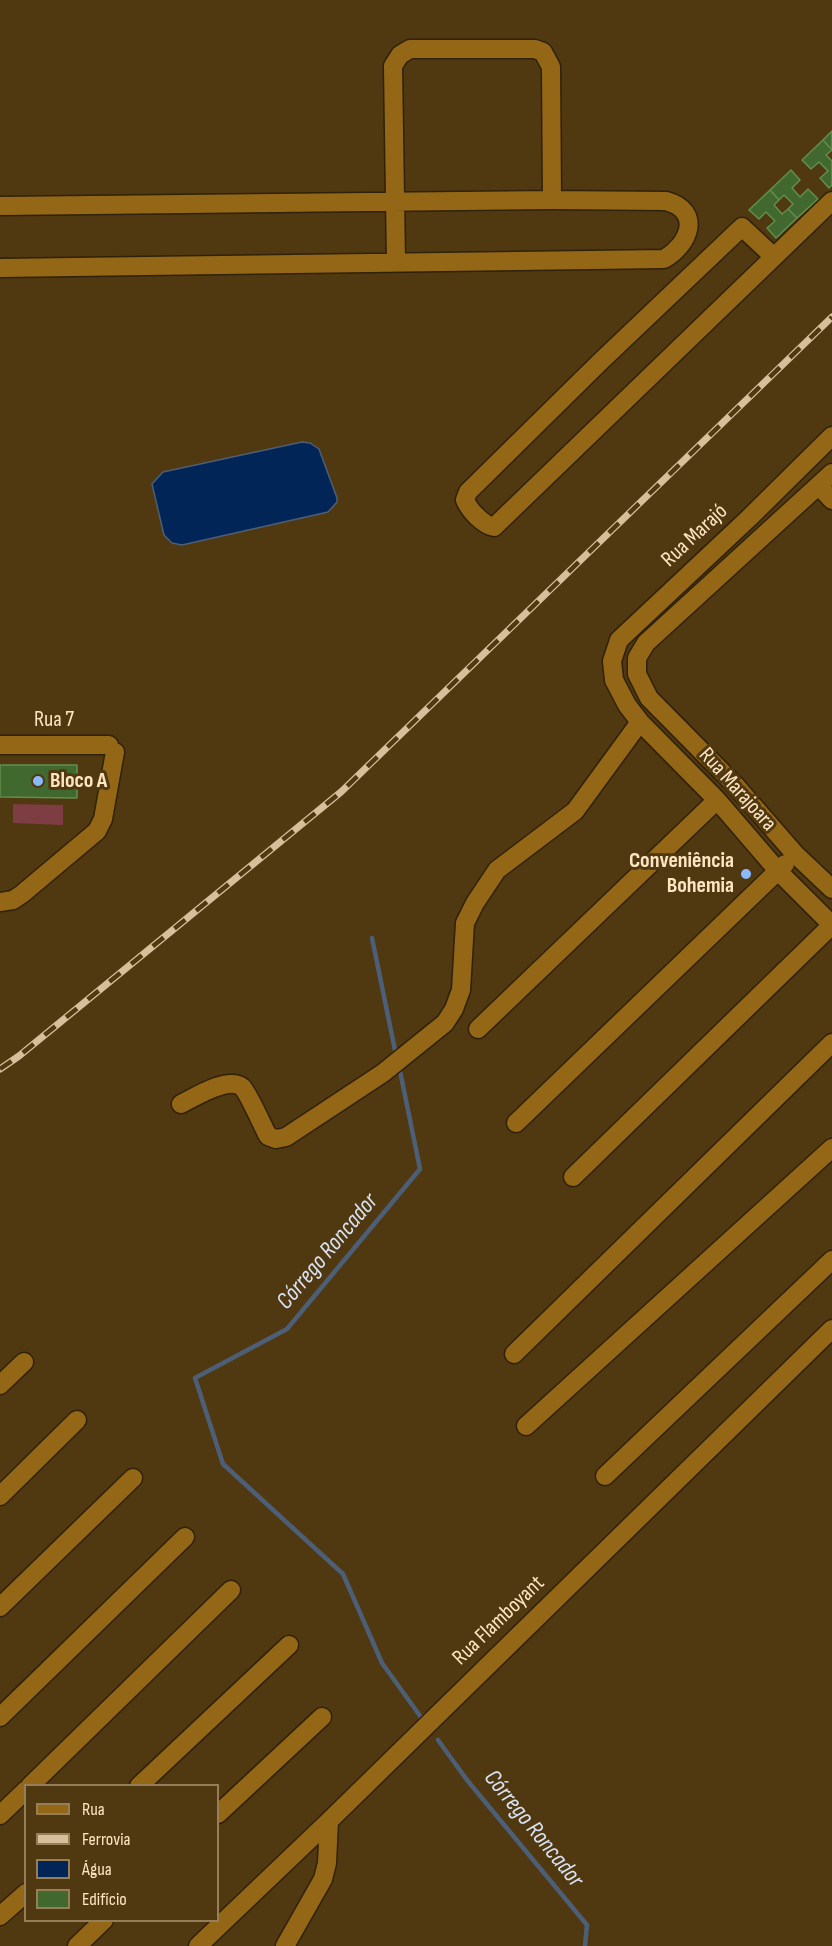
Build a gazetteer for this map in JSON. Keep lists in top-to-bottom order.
{
  "streets": {
    "street": [
      "Rua Marajó",
      "Rua 7",
      "Rua Marajoara",
      "Rua Flamboyant"
    ]
  },
  "crossings": [
    ["Rua Marajó", "Rua Marajoara"]
  ],
  "water": ["Córrego Roncador"],
  "places": ["Bloco A", "Conveniência Bohemia"],
  "legend": [
    "Rua",
    "Ferrovia",
    "Água",
    "Edifício"
  ]
}
